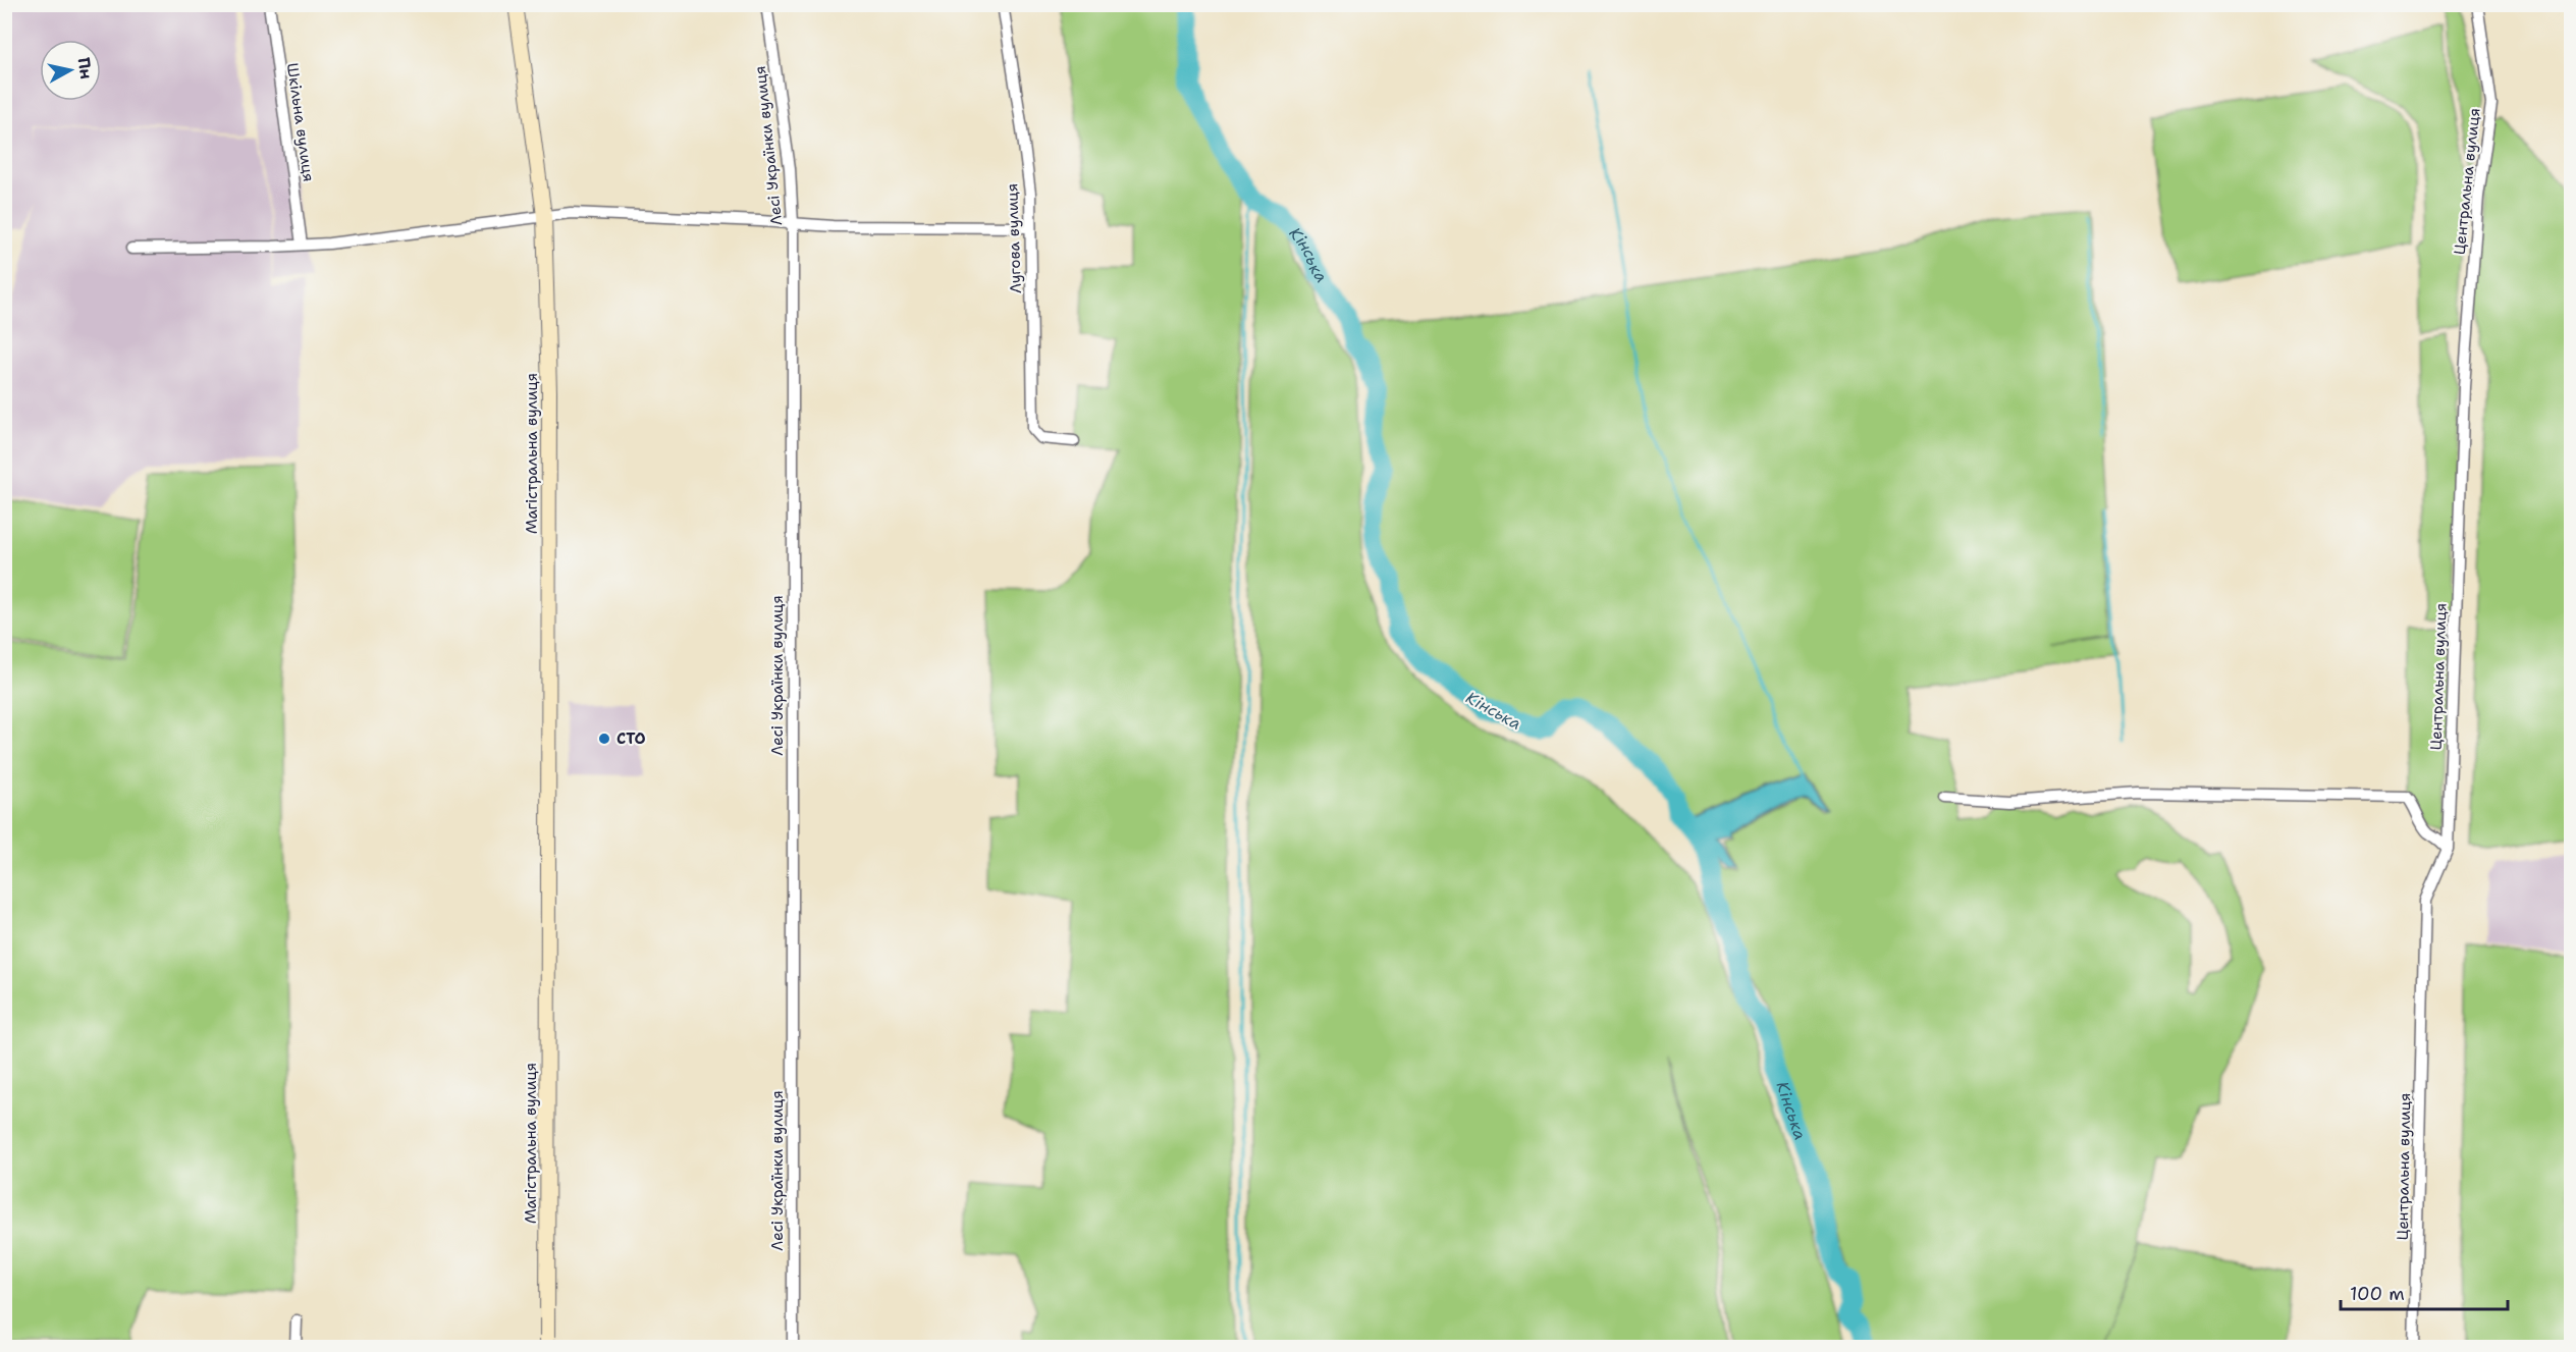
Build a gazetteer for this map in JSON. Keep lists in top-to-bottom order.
{
  "streets": {
    "main road": ["Магістральна вулиця"],
    "street": [
      "Шкільна вулиця",
      "Лесі Українки вулиця",
      "Центральна вулиця",
      "Лугова вулиця"
    ]
  },
  "water": ["Кінська"],
  "places": ["СТО"],
  "scale_bar": "100 m",
  "north": "right"
}
